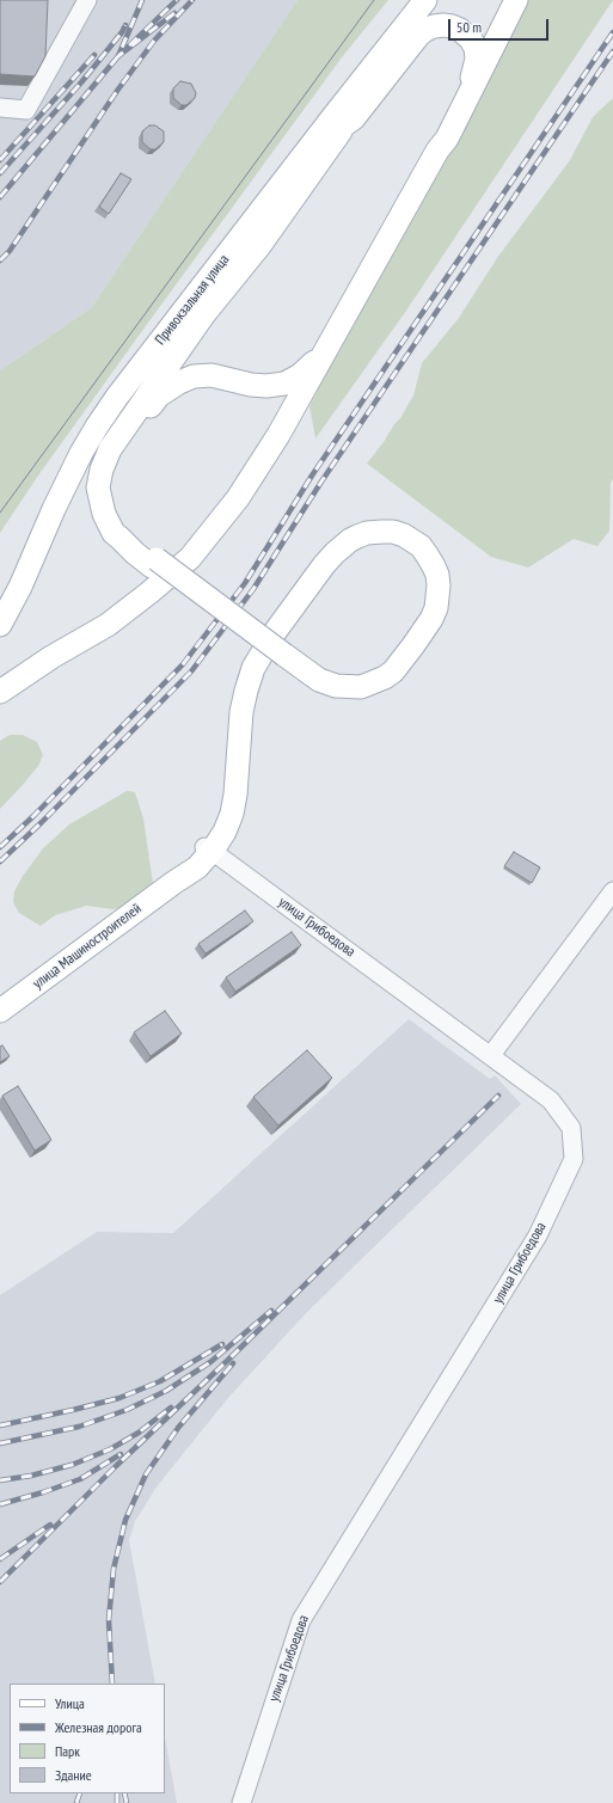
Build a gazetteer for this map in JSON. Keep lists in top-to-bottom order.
{
  "streets": {
    "main road": ["Привокзальная улица", "улица Машиностроителей"],
    "street": ["улица Грибоедова"]
  },
  "crossings": [
    ["улица Грибоедова", "улица Машиностроителей"]
  ],
  "legend": [
    "Улица",
    "Железная дорога",
    "Парк",
    "Здание"
  ],
  "scale_bar": "50 m"
}
